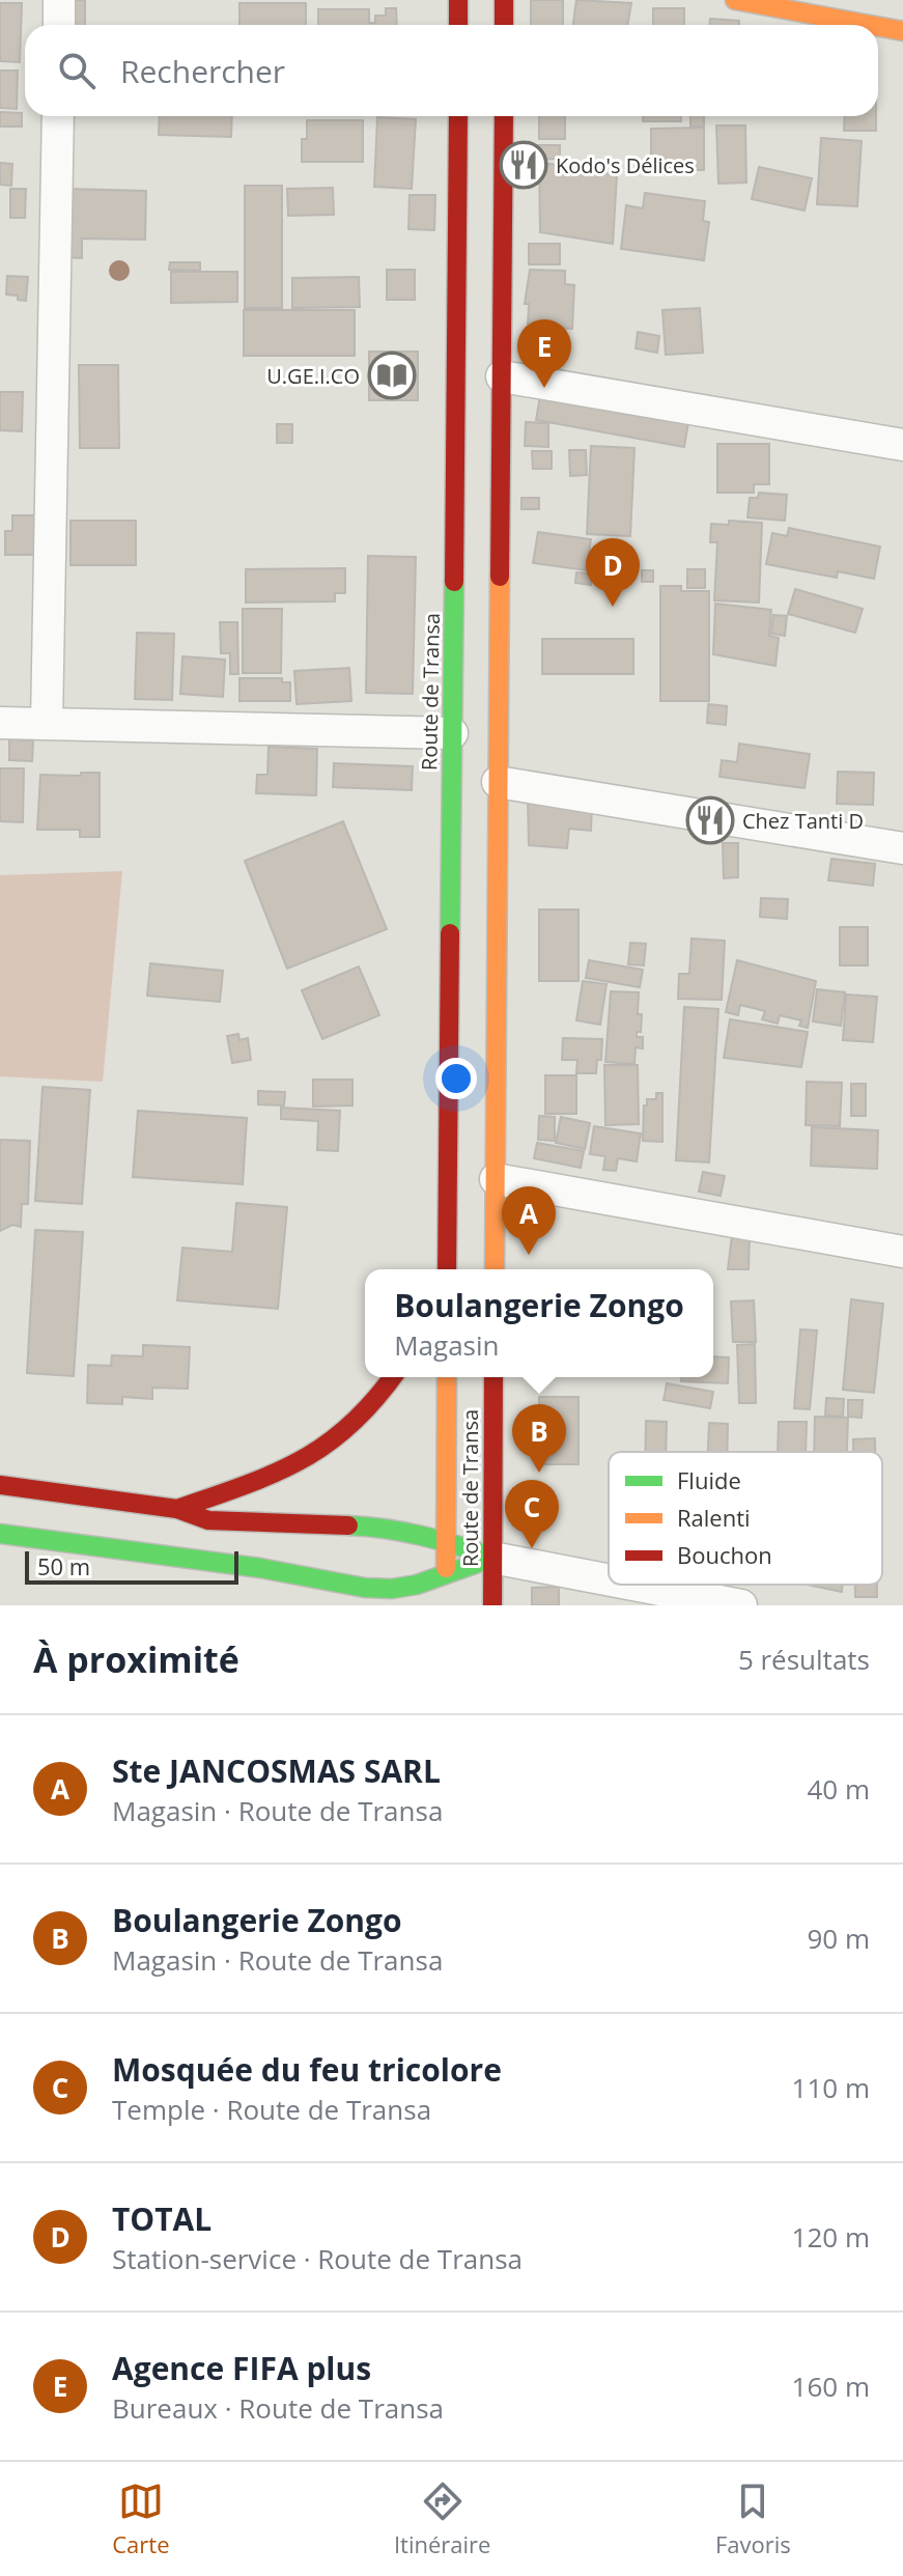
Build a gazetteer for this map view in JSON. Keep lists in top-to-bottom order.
{
  "streets": {
    "main road": ["Route de Transa"]
  },
  "places": {
    "restaurant": ["Kodo's Délices", "Chez Tanti D"],
    "library": ["U.GE.I.CO"]
  },
  "legend": ["Fluide", "Ralenti", "Bouchon"],
  "scale_bar": "50 m",
  "page": {
    "search": "Rechercher",
    "pins": [
      "E",
      "D",
      "A",
      "B",
      "C"
    ],
    "popup": ["Boulangerie Zongo", "Magasin"],
    "scale": "50 m",
    "heading": ["À proximité", "5 résultats"],
    "list": [
      {
        "mark": "A",
        "name": "Ste JANCOSMAS SARL",
        "note": "Magasin · Route de Transa",
        "value": "40 m"
      },
      {
        "mark": "B",
        "name": "Boulangerie Zongo",
        "note": "Magasin · Route de Transa",
        "value": "90 m"
      },
      {
        "mark": "C",
        "name": "Mosquée du feu tricolore",
        "note": "Temple · Route de Transa",
        "value": "110 m"
      },
      {
        "mark": "D",
        "name": "TOTAL",
        "note": "Station-service · Route de Transa",
        "value": "120 m"
      },
      {
        "mark": "E",
        "name": "Agence FIFA plus",
        "note": "Bureaux · Route de Transa",
        "value": "160 m"
      }
    ],
    "nav": ["Carte", "Itinéraire", "Favoris"]
  }
}
